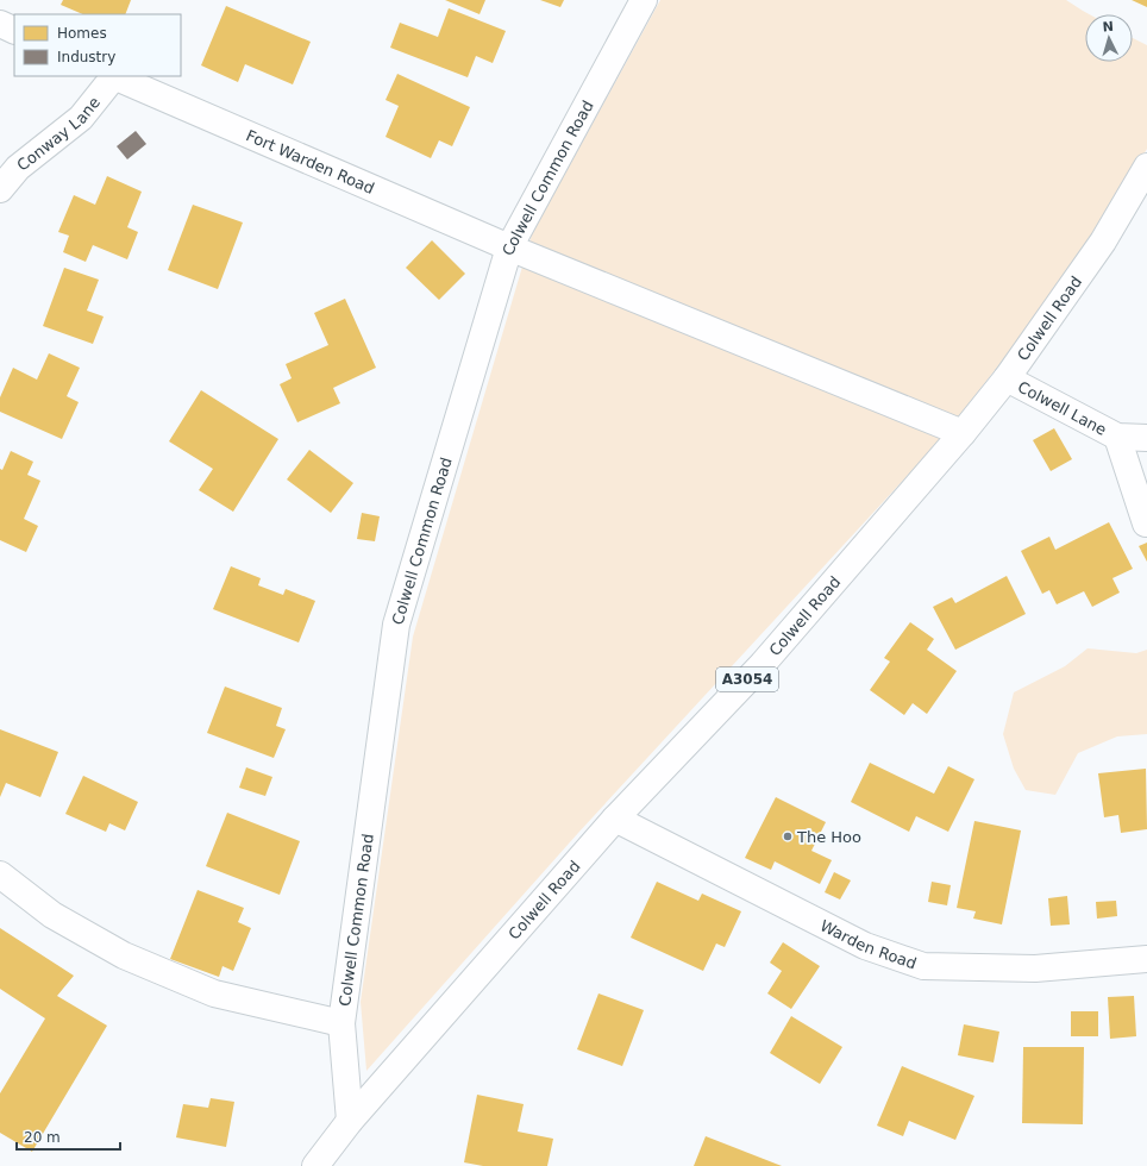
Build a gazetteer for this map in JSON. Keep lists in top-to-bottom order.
{
  "streets": {
    "street": [
      "Conway Lane",
      "Fort Warden Road",
      "Colwell Common Road",
      "Colwell Road",
      "Colwell Lane",
      "A3054",
      "Warden Road"
    ]
  },
  "crossings": [
    ["Conway Lane", "Fort Warden Road"],
    ["Fort Warden Road", "Colwell Common Road"],
    ["Fort Warden Road", "Colwell Road"],
    ["Colwell Common Road", "Colwell Road"],
    ["Colwell Road", "Colwell Lane"],
    ["Colwell Road", "Warden Road"]
  ],
  "places": ["The Hoo"],
  "legend": ["Homes", "Industry"],
  "scale_bar": "20 m",
  "north": "top"
}
